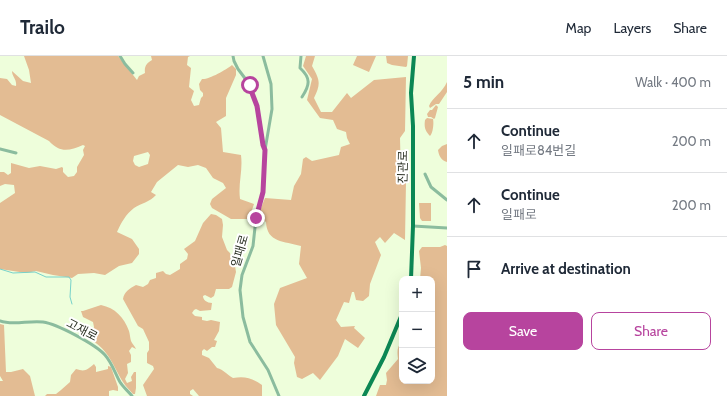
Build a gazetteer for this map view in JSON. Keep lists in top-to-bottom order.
{
  "streets": {
    "main road": ["진관로"],
    "street": ["일패로", "고재로"]
  },
  "page": {
    "header": "Trailo",
    "nav": ["Map", "Layers", "Share"],
    "heading": ["5 min", "Walk · 400 m"],
    "list": [
      ["Continue", "일패로84번길", "200 m"],
      ["Continue", "일패로", "200 m"],
      "Arrive at destination"
    ],
    "map_buttons": ["+", "−"],
    "buttons": ["Save", "Share"]
  }
}
